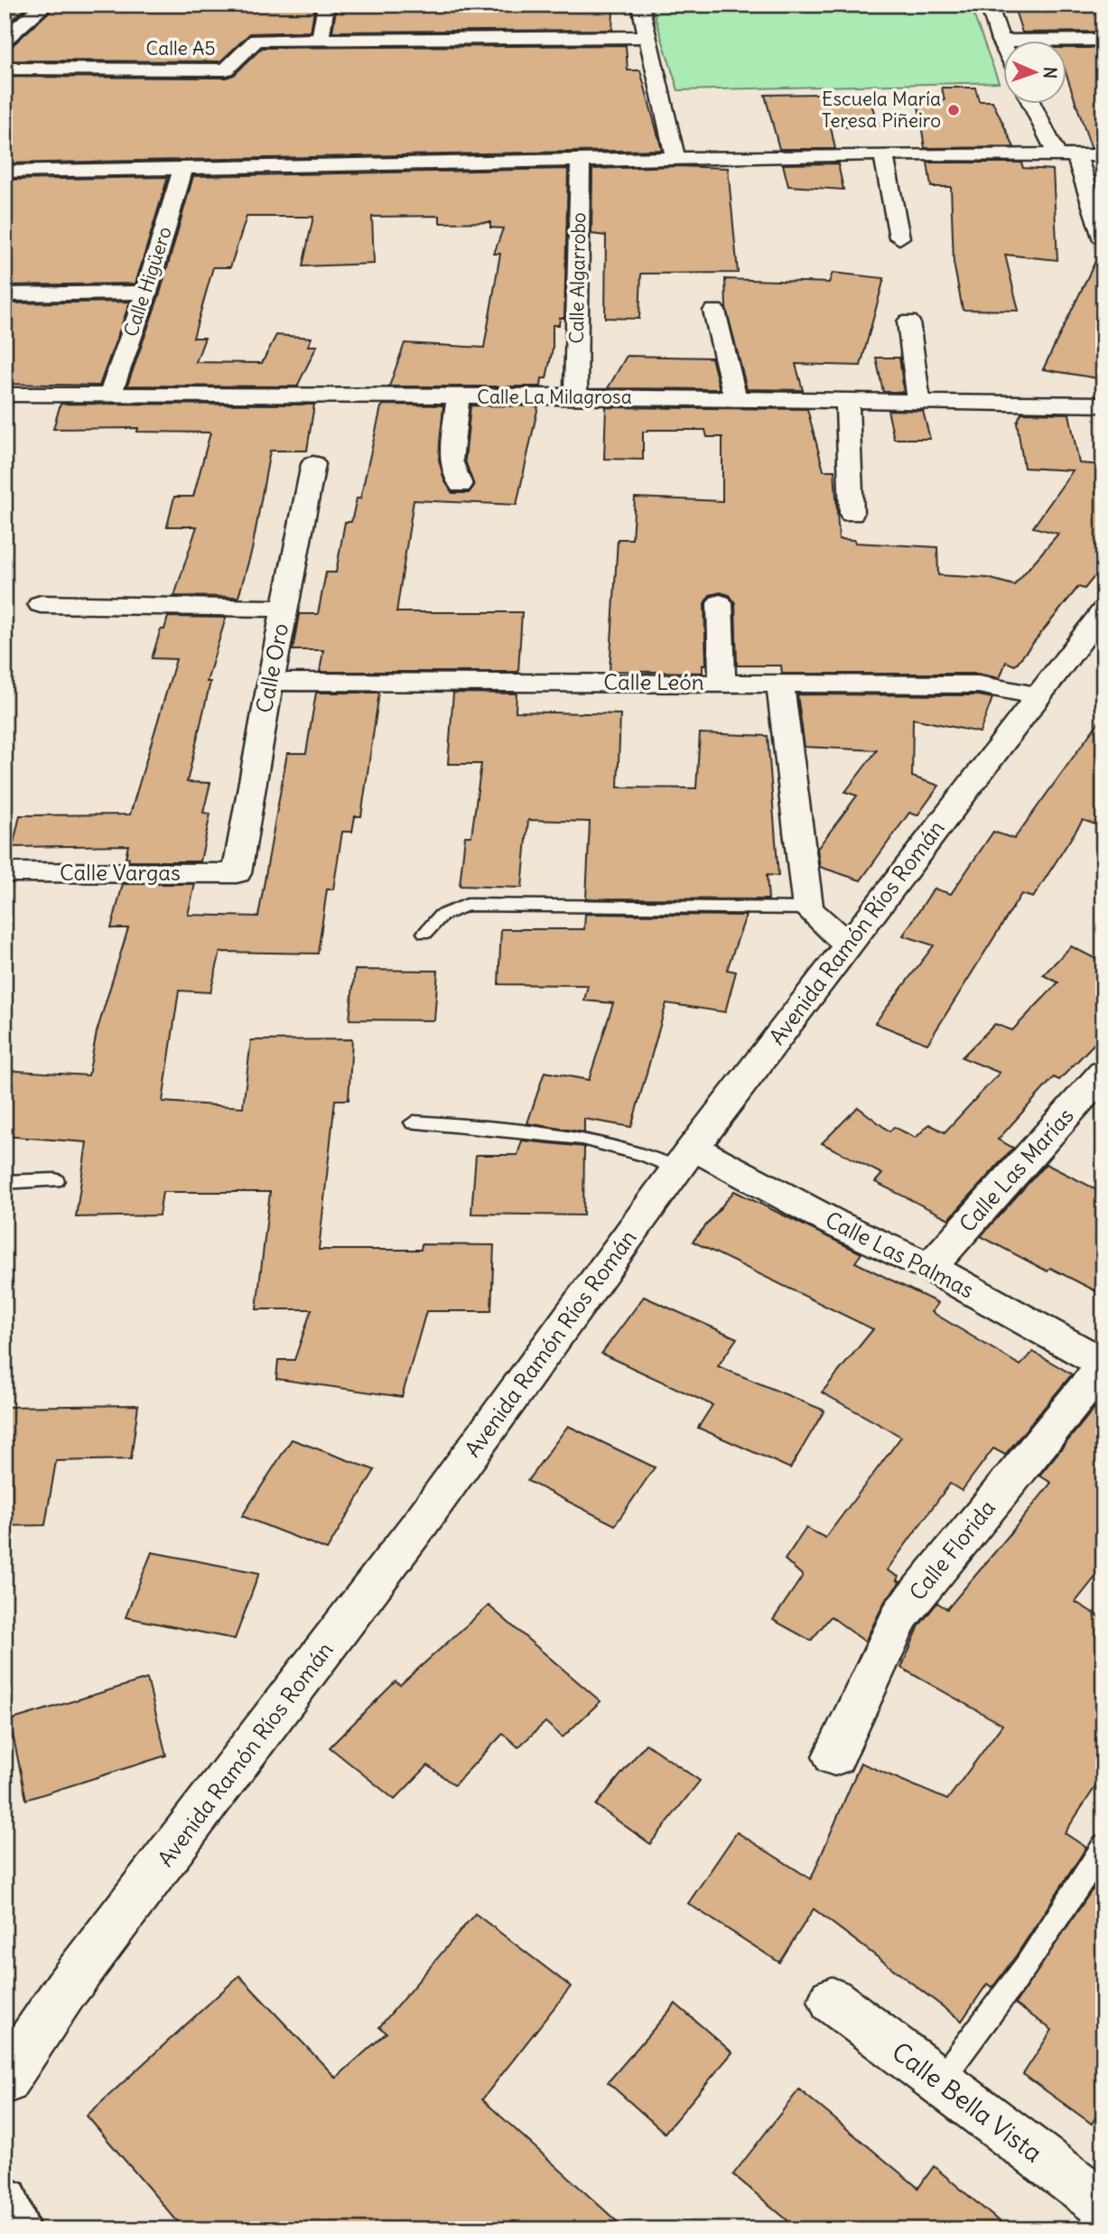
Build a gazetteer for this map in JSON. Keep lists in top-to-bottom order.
{
  "streets": {
    "street": [
      "Calle A5",
      "Calle Algarrobo",
      "Calle Higüero",
      "Calle La Milagrosa",
      "Calle Oro",
      "Calle León",
      "Calle Vargas",
      "Avenida Ramón Ríos Román",
      "Calle Las Marías",
      "Calle Las Palmas",
      "Calle Florida",
      "Calle Bella Vista"
    ]
  },
  "crossings": [
    ["Calle Algarrobo", "Calle La Milagrosa"],
    ["Calle Higüero", "Calle La Milagrosa"],
    ["Calle Oro", "Calle León"],
    ["Calle Oro", "Calle Vargas"],
    ["Calle León", "Avenida Ramón Ríos Román"],
    ["Avenida Ramón Ríos Román", "Calle Las Palmas"],
    ["Calle Las Marías", "Calle Las Palmas"],
    ["Calle Las Palmas", "Calle Florida"]
  ],
  "places": ["Escuela María Teresa Piñeiro"],
  "north": "right"
}
